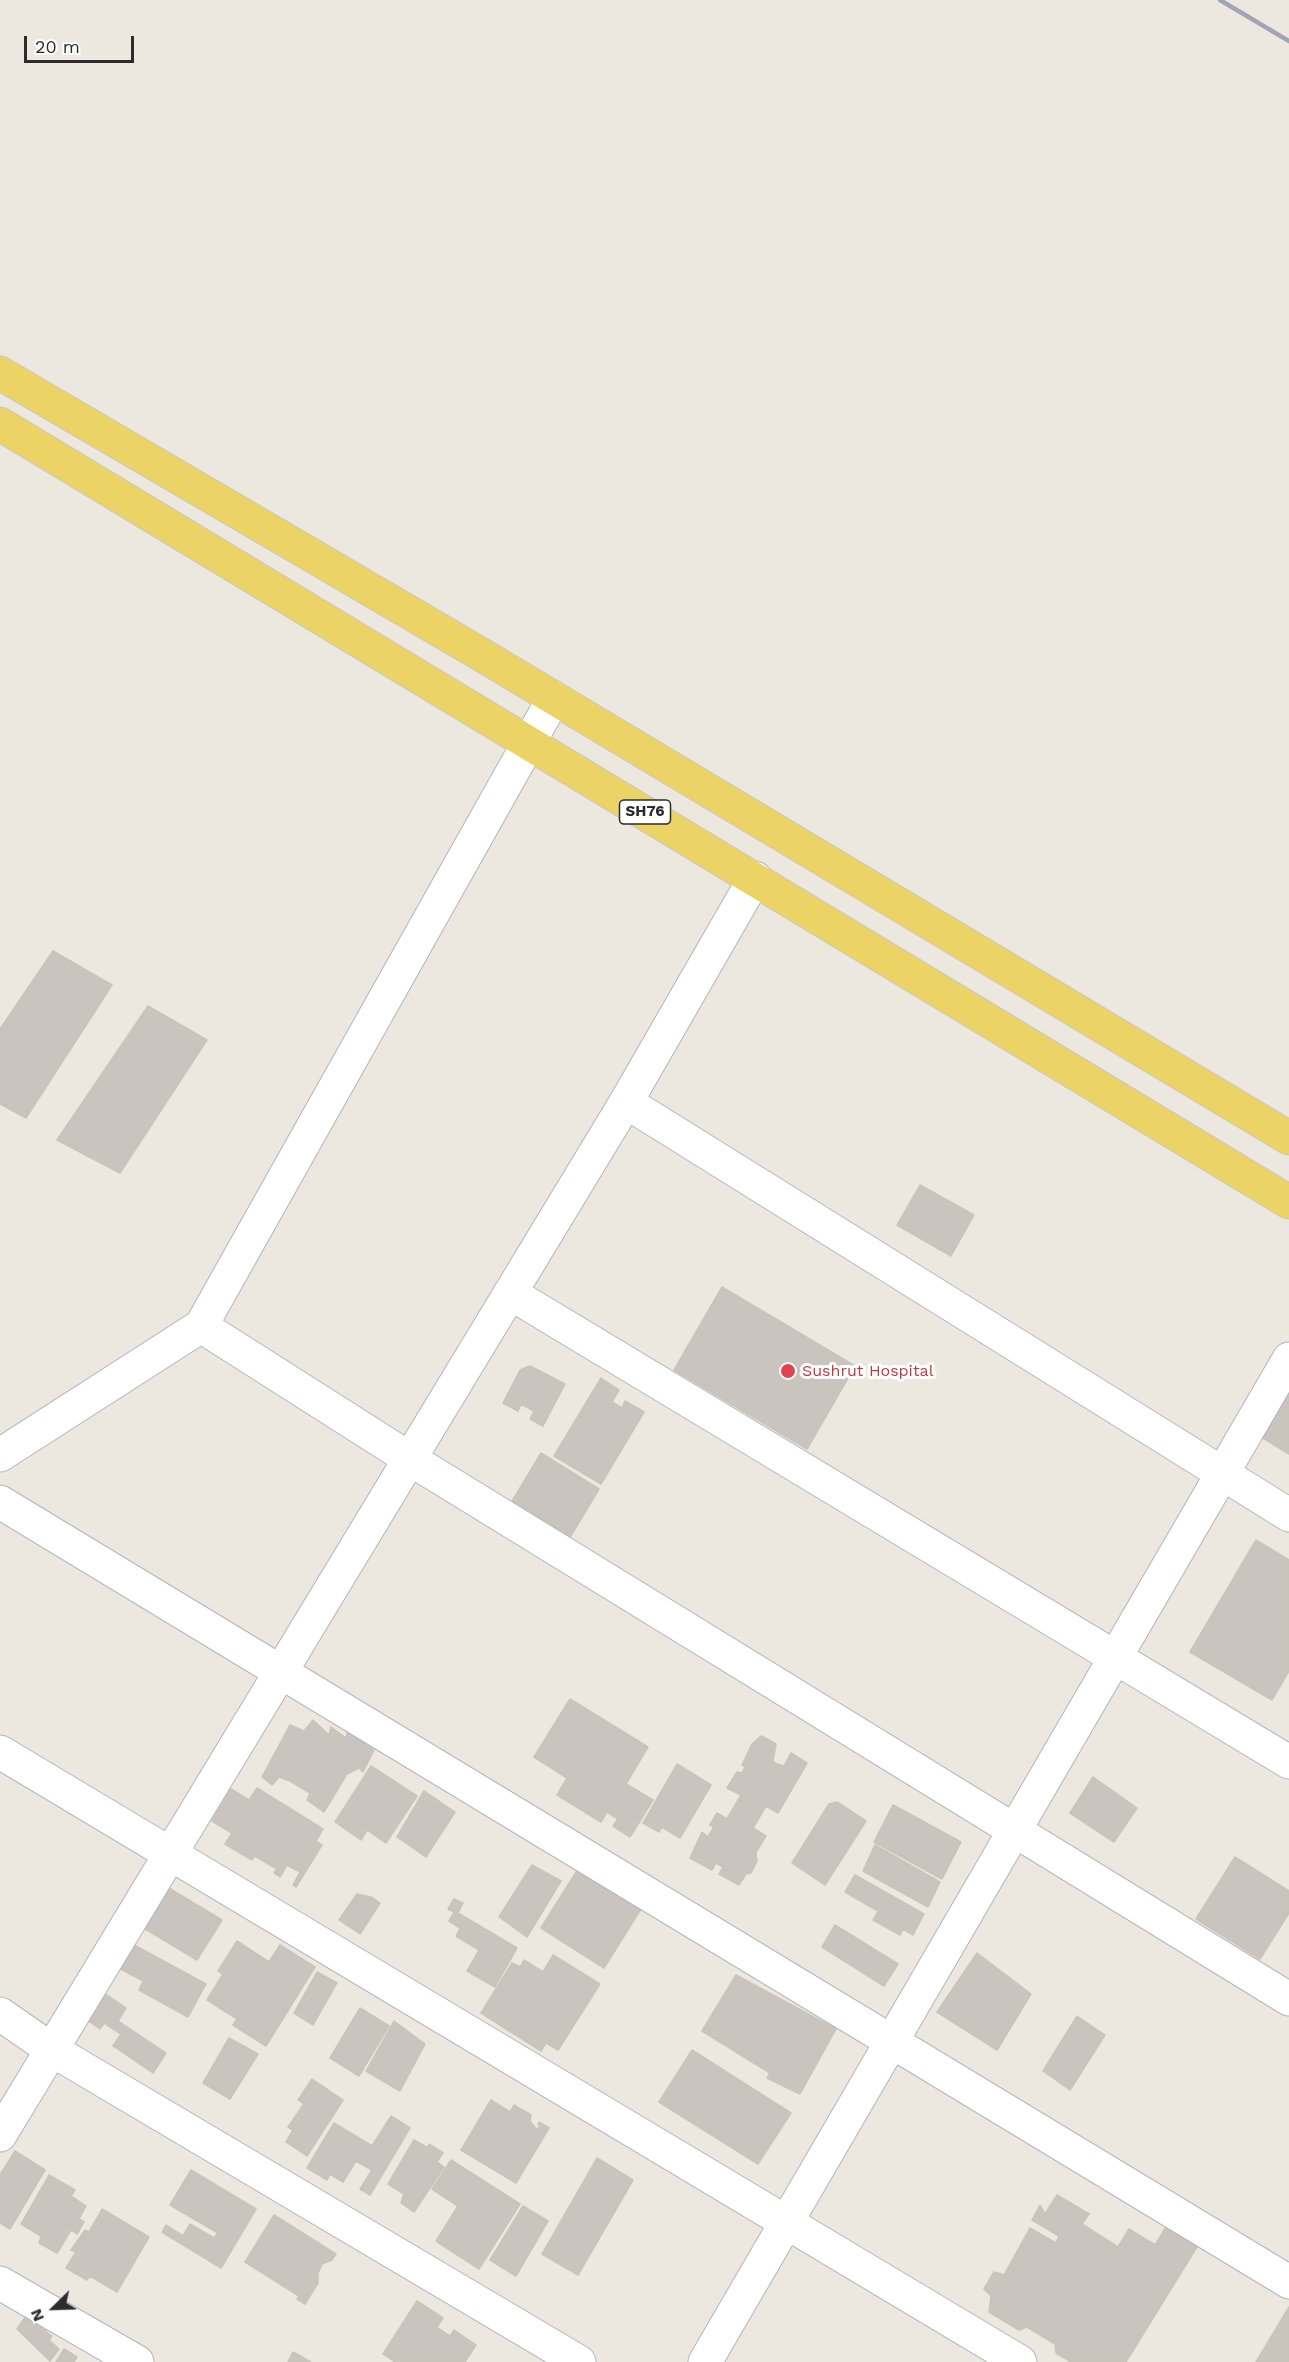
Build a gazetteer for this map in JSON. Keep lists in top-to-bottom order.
{
  "streets": {
    "main road": ["SH76"]
  },
  "places": ["Sushrut Hospital"],
  "scale_bar": "20 m",
  "north": "bottom left"
}
